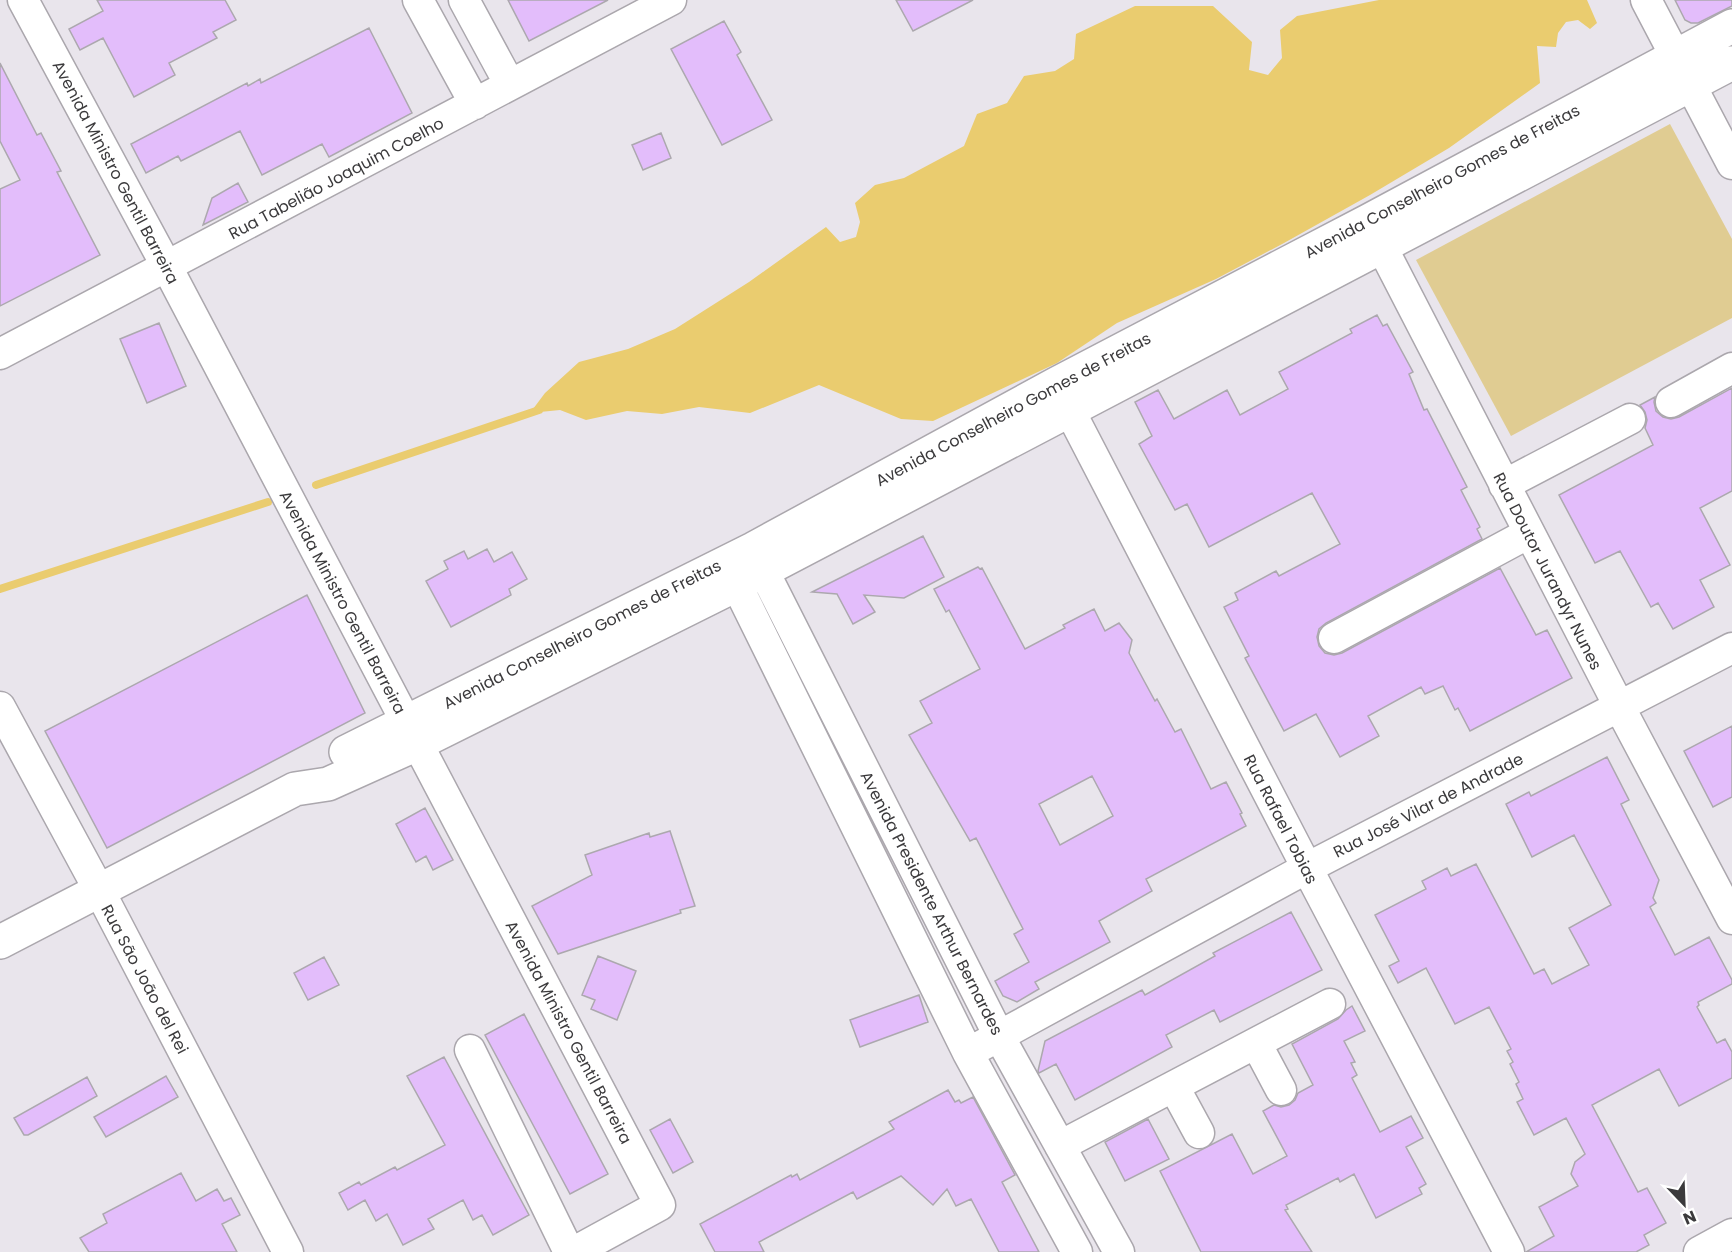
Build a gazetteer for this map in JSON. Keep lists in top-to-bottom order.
{
  "streets": {
    "street": [
      "Avenida Ministro Gentil Barreira",
      "Rua Tabelião Joaquim Coelho",
      "Avenida Conselheiro Gomes de Freitas",
      "Rua Doutor Jurandyr Nunes",
      "Rua José Vilar de Andrade",
      "Rua Rafael Tobias",
      "Avenida Presidente Arthur Bernardes",
      "Rua São João del Rei"
    ]
  },
  "crossings": [
    ["Avenida Ministro Gentil Barreira", "Rua Tabelião Joaquim Coelho"],
    ["Avenida Ministro Gentil Barreira", "Avenida Conselheiro Gomes de Freitas"],
    ["Avenida Conselheiro Gomes de Freitas", "Rua Doutor Jurandyr Nunes"],
    ["Avenida Conselheiro Gomes de Freitas", "Rua Rafael Tobias"],
    ["Avenida Conselheiro Gomes de Freitas", "Avenida Presidente Arthur Bernardes"],
    ["Avenida Conselheiro Gomes de Freitas", "Rua São João del Rei"],
    ["Rua Doutor Jurandyr Nunes", "Rua José Vilar de Andrade"],
    ["Rua José Vilar de Andrade", "Rua Rafael Tobias"],
    ["Rua José Vilar de Andrade", "Avenida Presidente Arthur Bernardes"]
  ],
  "north": "bottom right"
}
